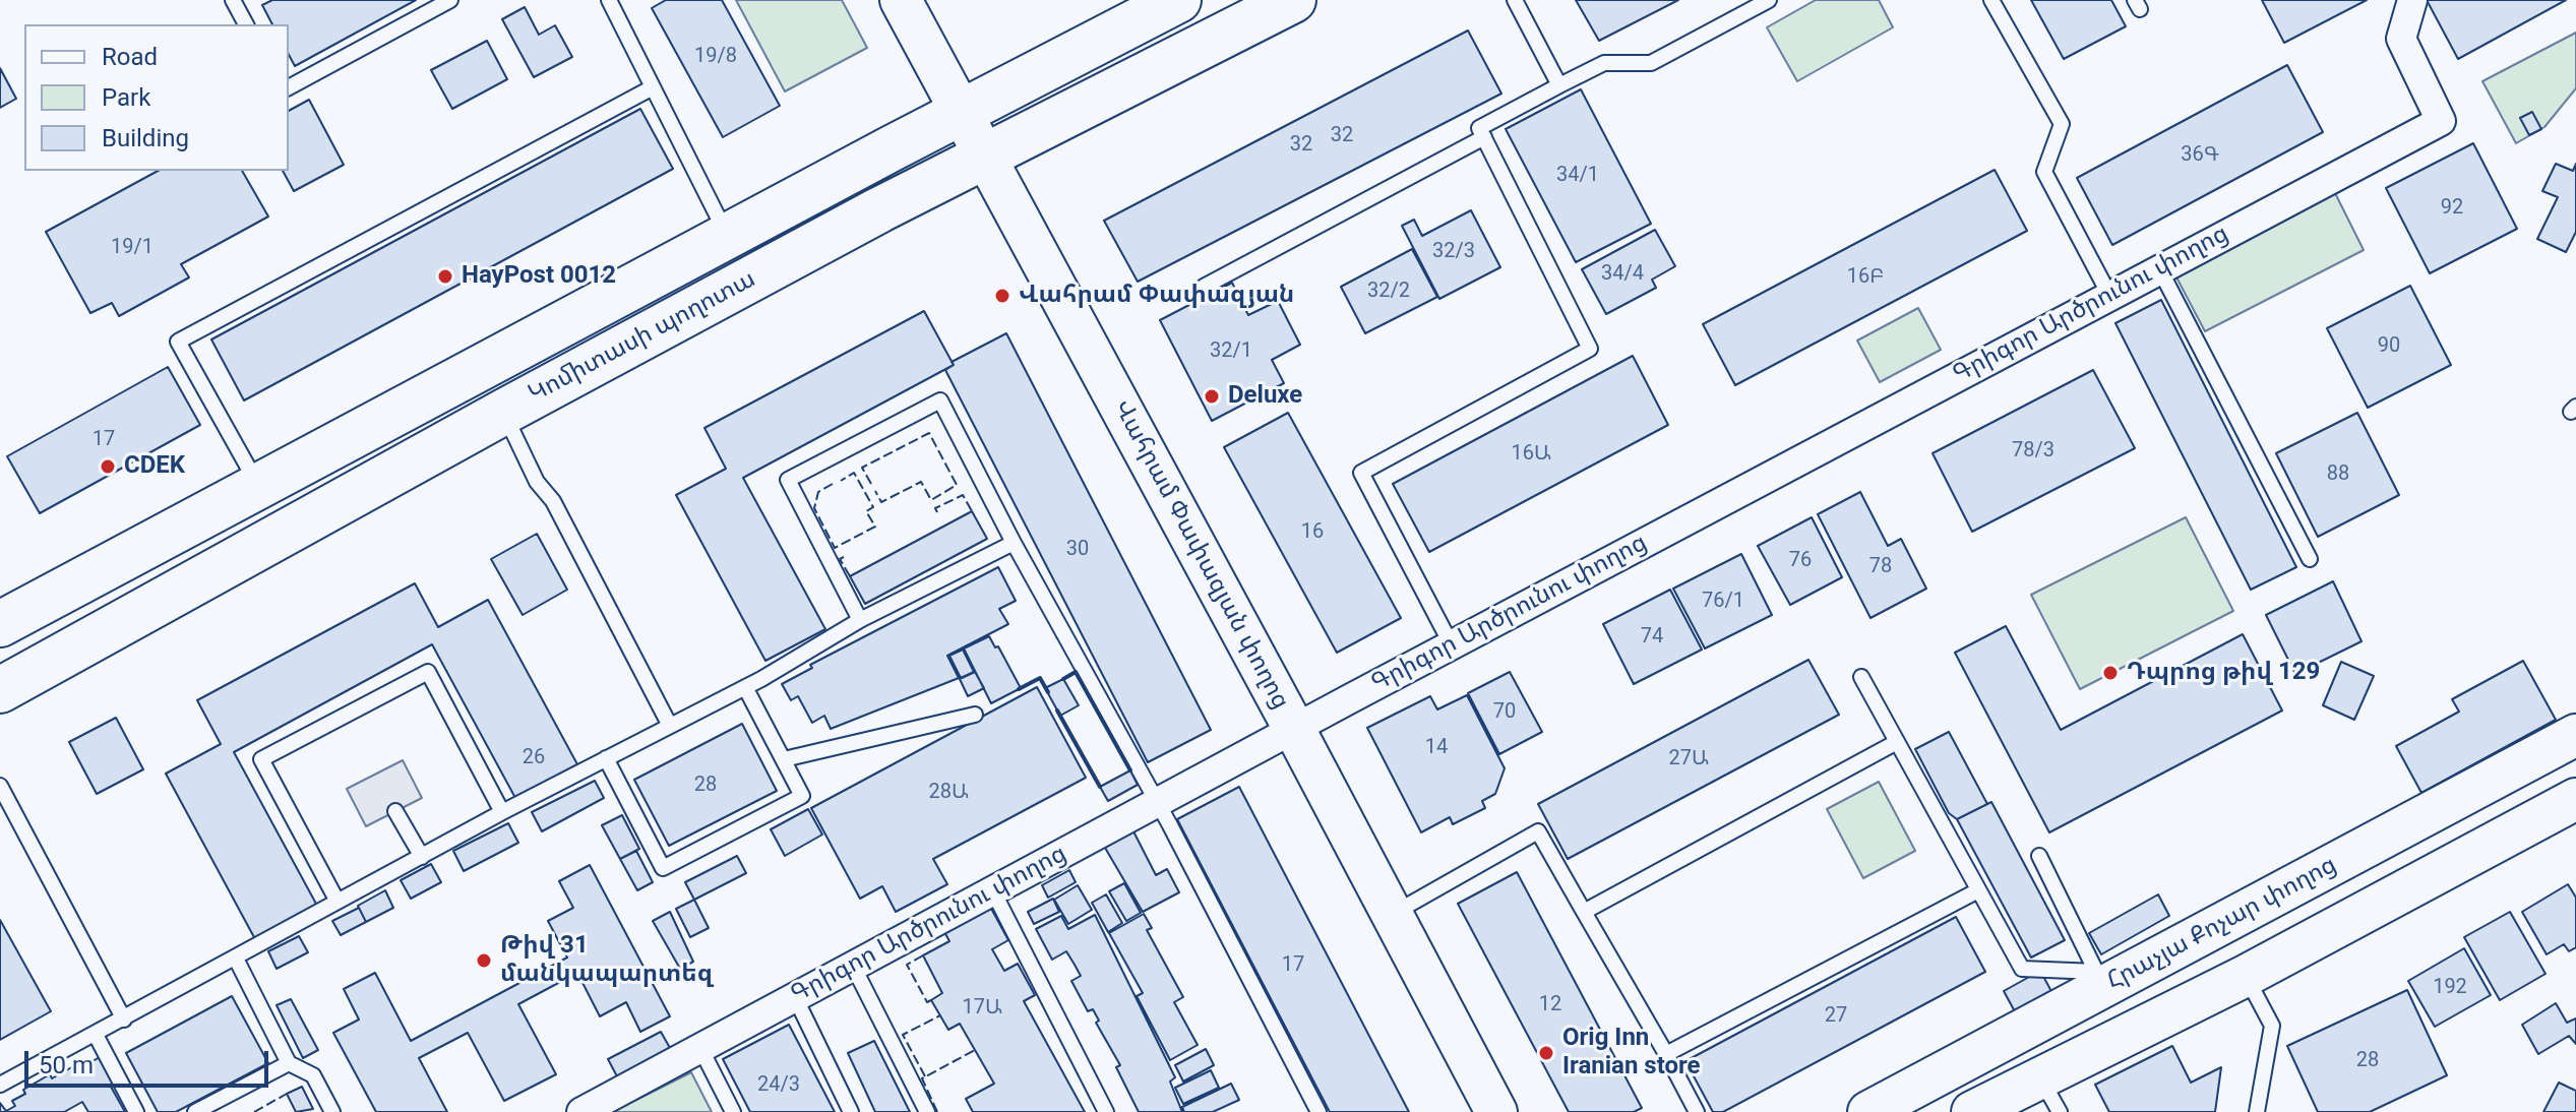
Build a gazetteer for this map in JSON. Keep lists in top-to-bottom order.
{
  "streets": {
    "main road": ["Կոմիտասի պողոտա", "Վահրամ Փափազյան փողոց", "Հրաչյա Քոչար փողոց"],
    "street": ["Գրիգոր Արծրունու փողոց"]
  },
  "crossings": [
    ["Գրիգոր Արծրունու փողոց", "Վահրամ Փափազյան փողոց"],
    ["Կոմիտասի պողոտա", "Վահրամ Փափազյան փողոց"]
  ],
  "places": [
    "HayPost 0012",
    "Վահրամ Փափազյան",
    "Deluxe",
    "CDEK",
    "Դպրոց թիվ 129",
    "Թիվ 31 մանկապարտեզ",
    "Orig Inn Iranian store"
  ],
  "house_numbers": [
    "19/8",
    "32",
    "32",
    "36Գ",
    "34/1",
    "92",
    "19/1",
    "32/3",
    "34/4",
    "16Բ",
    "32/2",
    "90",
    "32/1",
    "17",
    "78/3",
    "16Ա",
    "88",
    "16",
    "30",
    "76",
    "78",
    "76/1",
    "74",
    "70",
    "14",
    "26",
    "27Ա",
    "28",
    "28Ա",
    "17",
    "192",
    "12",
    "17Ա",
    "27",
    "28",
    "24/3"
  ],
  "legend": ["Road", "Park", "Building"],
  "scale_bar": "50 m"
}
